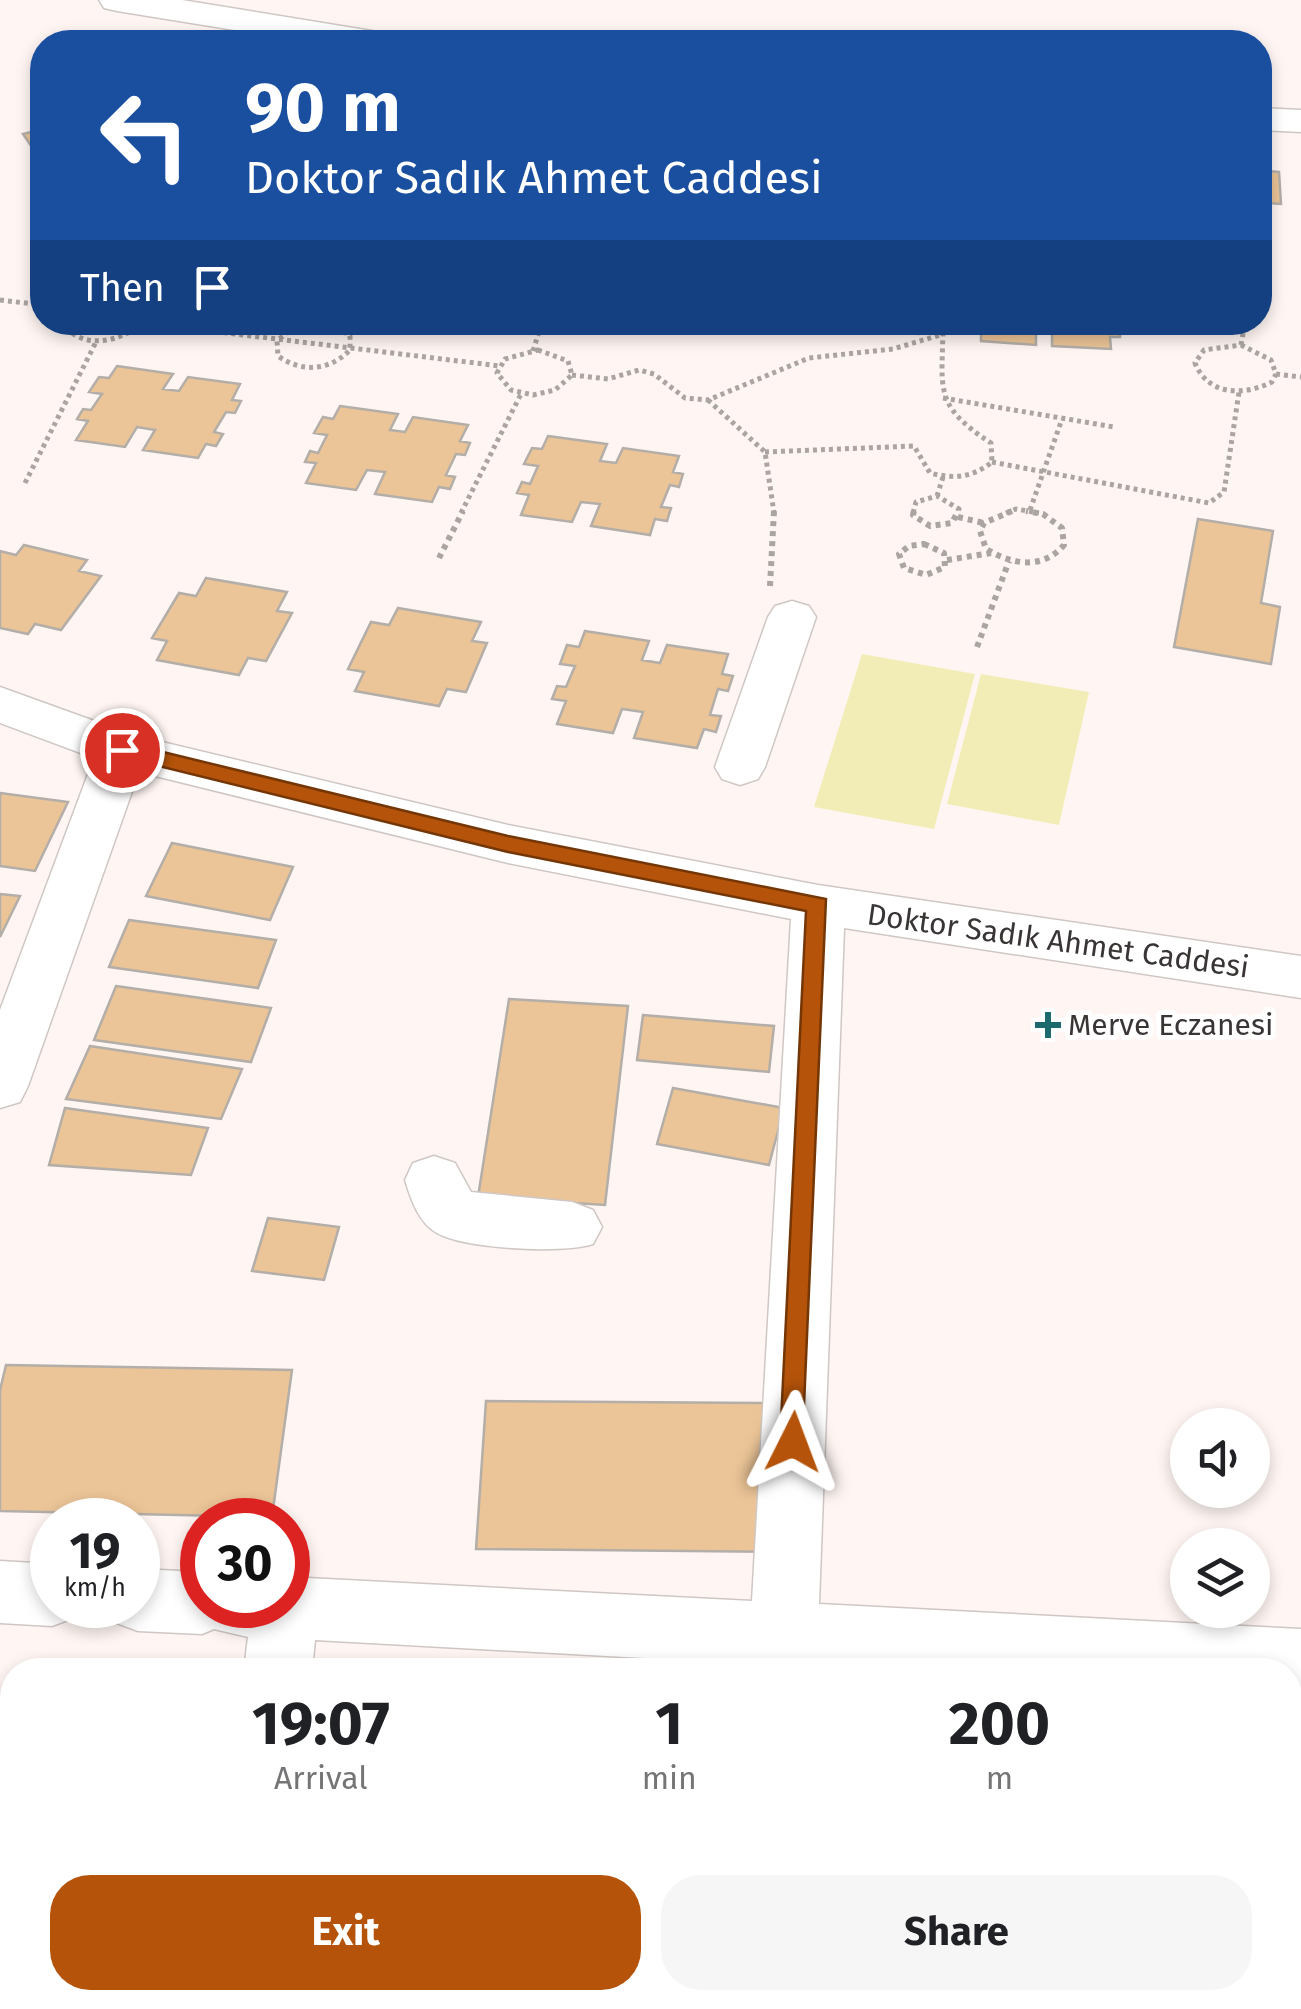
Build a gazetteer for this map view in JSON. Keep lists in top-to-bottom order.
{
  "streets": {
    "street": ["Doktor Sadık Ahmet Caddesi"]
  },
  "places": {
    "health": ["Merve Eczanesi"]
  },
  "page": {
    "turn": ["90 m", "Doktor Sadık Ahmet Caddesi"],
    "then": "Then",
    "speed": "19 km/h",
    "limit": "30",
    "eta": [
      "19:07",
      "Arrival",
      "1",
      "min",
      "200",
      "m"
    ],
    "buttons": ["Exit", "Share"]
  }
}
